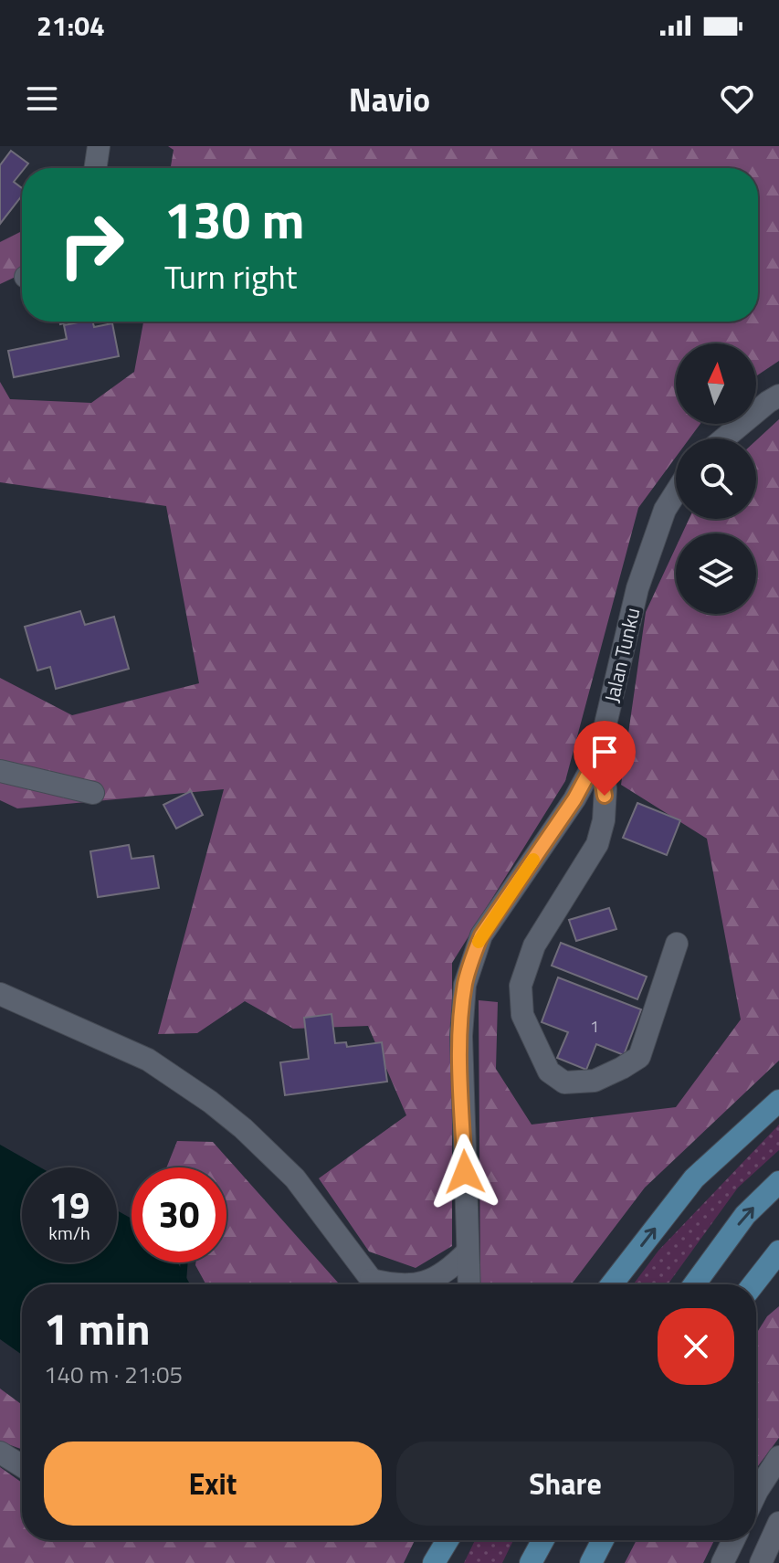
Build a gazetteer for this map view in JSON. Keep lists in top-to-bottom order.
{
  "streets": {
    "street": ["Jalan Tunku"]
  },
  "house_numbers": ["1"],
  "north": "top",
  "page": {
    "status": "21:04",
    "header": "Navio",
    "turn": ["130 m", "Turn right"],
    "speed": "19 km/h",
    "limit": "30",
    "heading": ["1 min", "140 m · 21:05"],
    "buttons": ["Exit", "Share"]
  }
}
